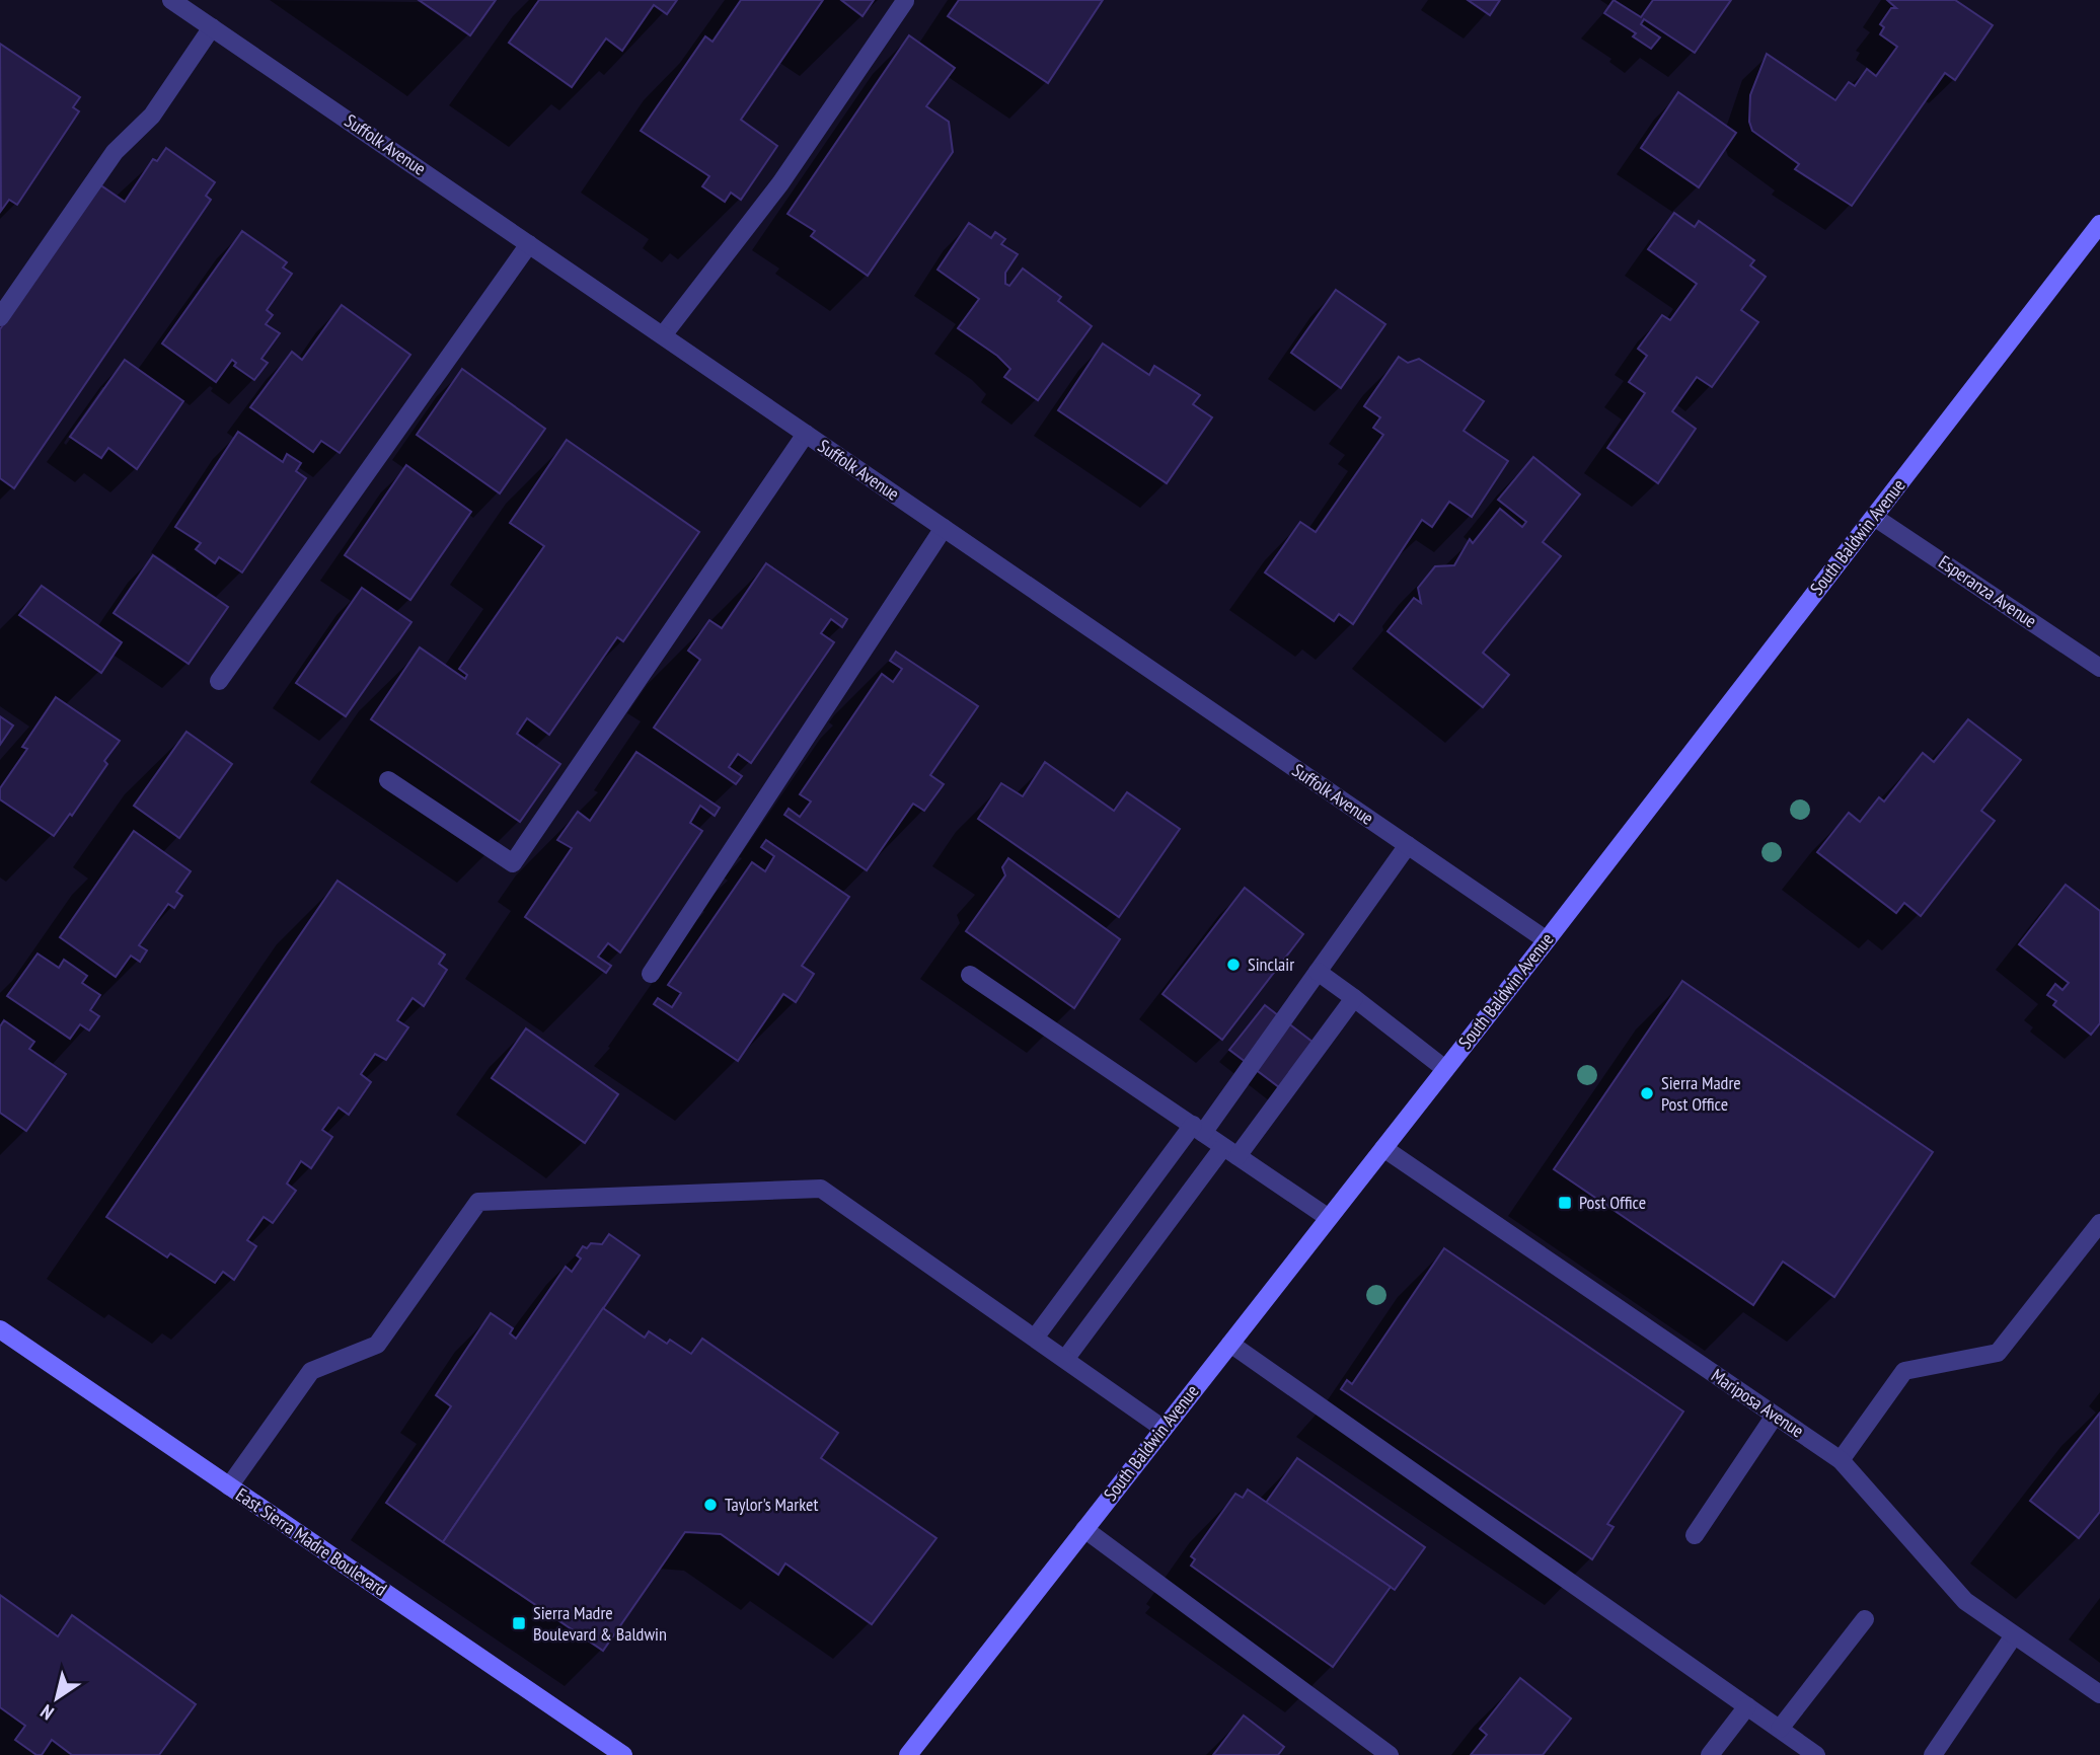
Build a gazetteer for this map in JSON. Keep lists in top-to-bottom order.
{
  "streets": {
    "street": [
      "Suffolk Avenue",
      "South Baldwin Avenue",
      "Esperanza Avenue",
      "Mariposa Avenue",
      "East Sierra Madre Boulevard"
    ]
  },
  "crossings": [
    ["Suffolk Avenue", "South Baldwin Avenue"],
    ["South Baldwin Avenue", "Esperanza Avenue"],
    ["South Baldwin Avenue", "Mariposa Avenue"]
  ],
  "places": {
    "other": ["Sinclair", "Sierra Madre Post Office", "Taylor's Market"],
    "transit": ["Post Office", "Sierra Madre Boulevard & Baldwin"]
  },
  "north": "bottom left"
}
